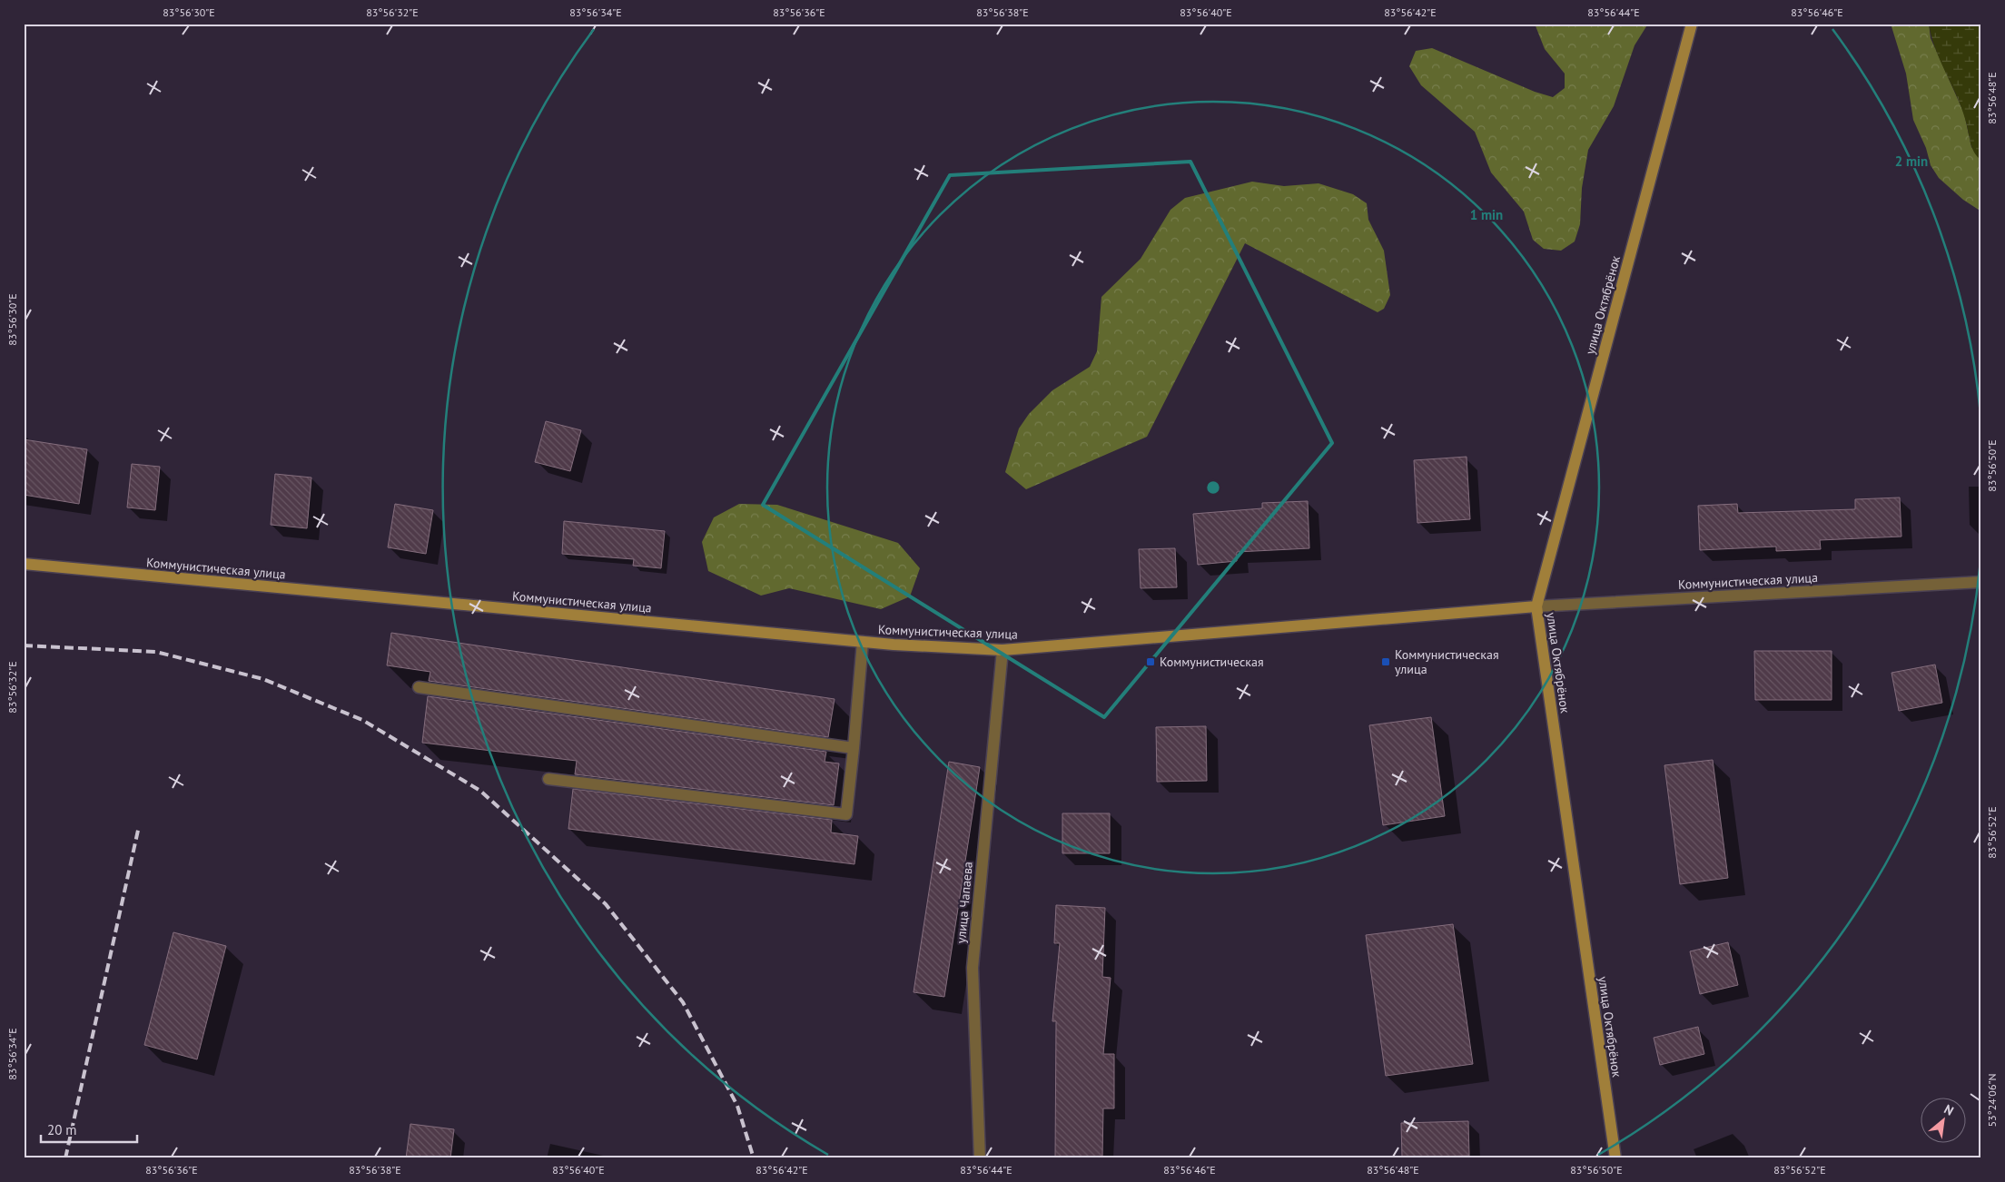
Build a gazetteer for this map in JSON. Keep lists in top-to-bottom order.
{
  "streets": {
    "street": ["улица Октябрёнок", "Коммунистическая улица", "улица Чапаева"]
  },
  "crossings": [
    ["улица Октябрёнок", "Коммунистическая улица"],
    ["Коммунистическая улица", "улица Чапаева"]
  ],
  "places": {
    "transit": ["Коммунистическая", "Коммунистическая улица"]
  },
  "scale_bar": "20 m",
  "north": "top right",
  "coordinates": [
    "83°56'30\"E",
    "83°56'32\"E",
    "83°56'34\"E",
    "83°56'36\"E",
    "83°56'38\"E",
    "83°56'40\"E",
    "83°56'42\"E",
    "83°56'44\"E",
    "83°56'46\"E",
    "83°56'48\"E",
    "83°56'50\"E",
    "83°56'52\"E",
    "53°24'06\"N"
  ],
  "rings": ["2 min", "1 min"]
}
